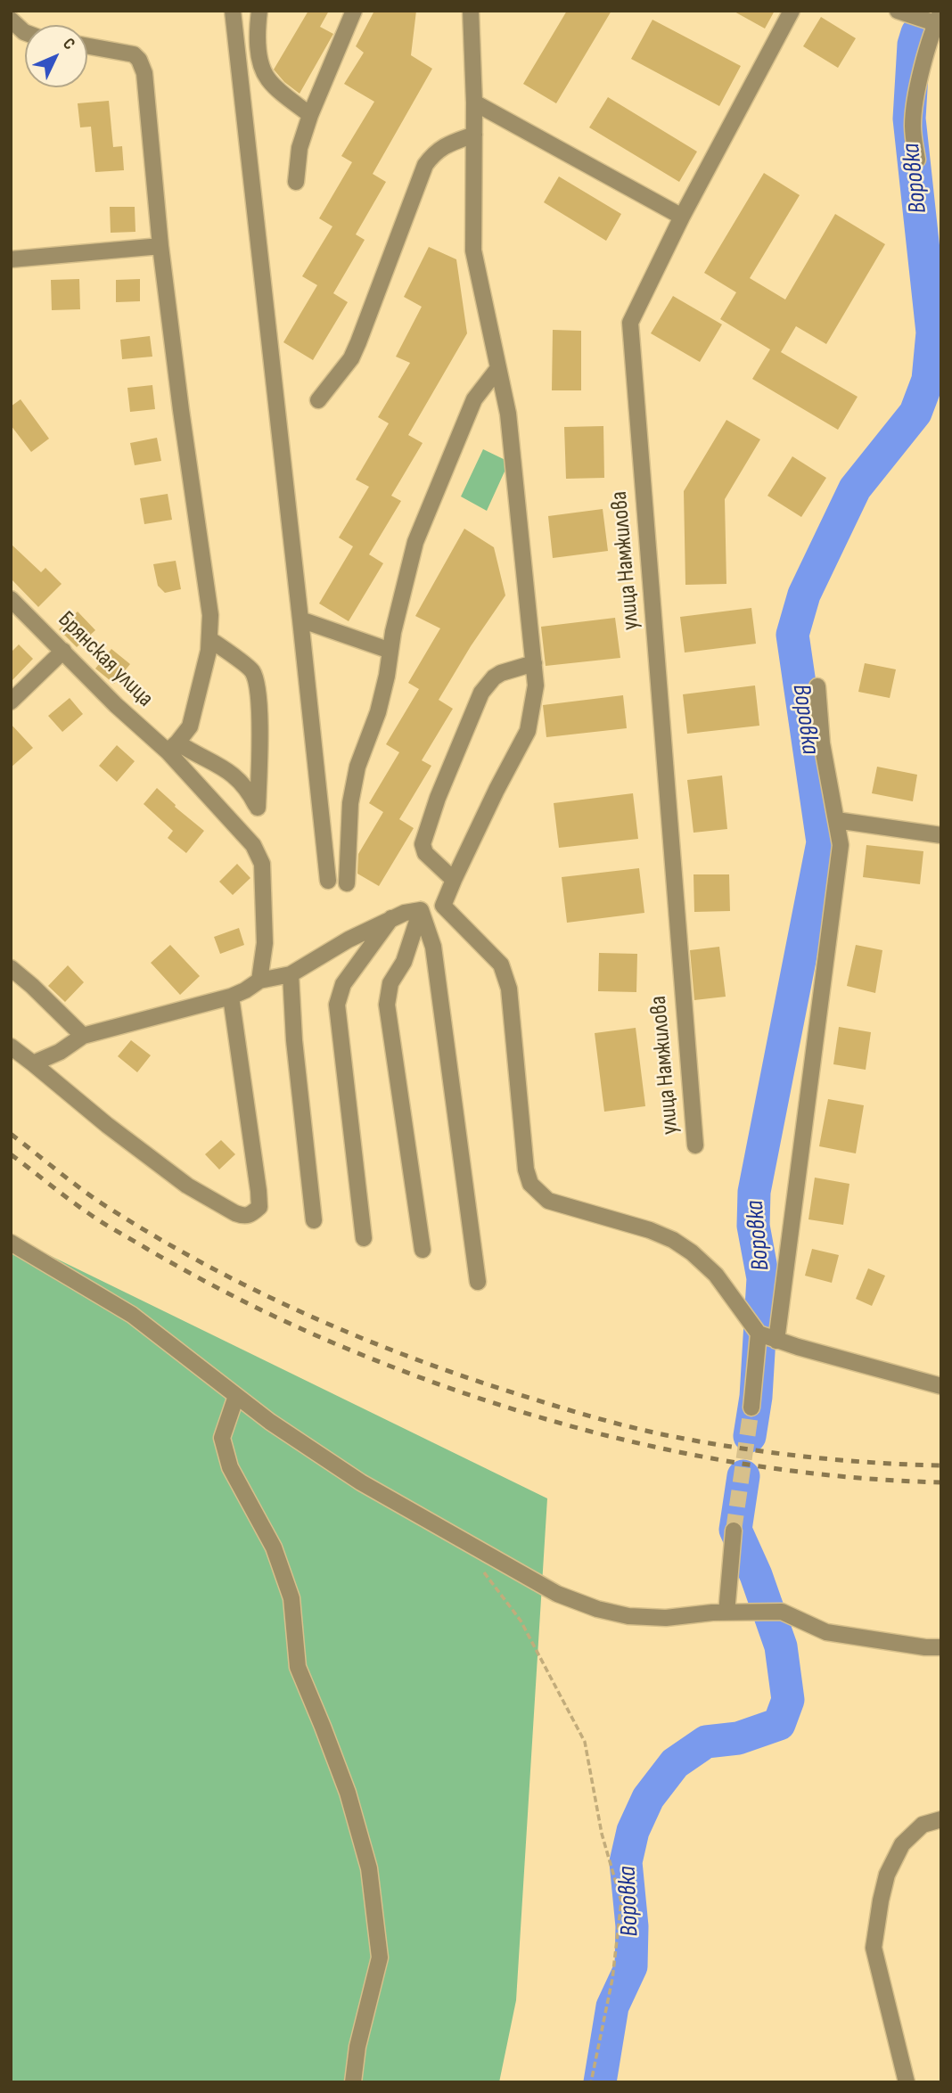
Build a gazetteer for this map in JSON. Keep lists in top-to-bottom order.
{
  "streets": {
    "street": ["улица Намжилова", "Брянская улица"]
  },
  "water": ["Воровка"],
  "north": "top right"
}
